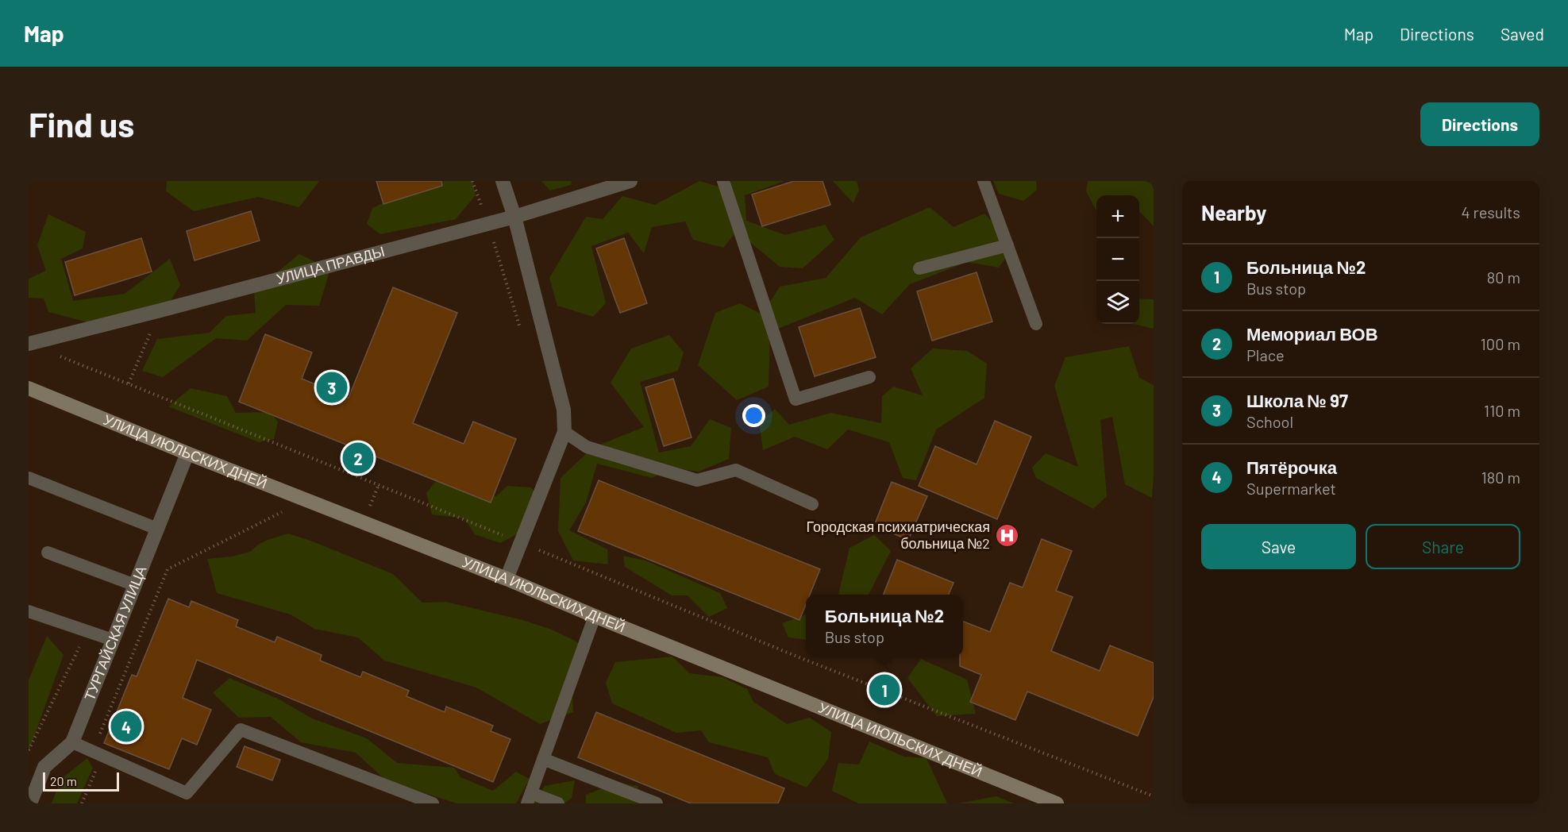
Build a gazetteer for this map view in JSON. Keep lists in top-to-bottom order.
{
  "streets": {
    "street": ["УЛИЦА ПРАВДЫ", "УЛИЦА ИЮЛЬСКИХ ДНЕЙ", "ТУРГАЙСКАЯ УЛИЦА"]
  },
  "crossings": [
    ["УЛИЦА ИЮЛЬСКИХ ДНЕЙ", "ТУРГАЙСКАЯ УЛИЦА"]
  ],
  "places": {
    "hospital": ["Городская психиатрическая больница №2"]
  },
  "scale_bar": "20 m",
  "page": {
    "header": "Map",
    "nav": ["Map", "Directions", "Saved"],
    "buttons": [
      "Directions",
      ["Save", "Share"]
    ],
    "title": "Find us",
    "heading": ["Nearby", "4 results"],
    "map_buttons": ["+", "−"],
    "list": [
      {
        "mark": "1",
        "name": "Больница №2",
        "note": "Bus stop",
        "value": "80 m"
      },
      {
        "mark": "2",
        "name": "Мемориал ВОВ",
        "note": "Place",
        "value": "100 m"
      },
      {
        "mark": "3",
        "name": "Школа № 97",
        "note": "School",
        "value": "110 m"
      },
      {
        "mark": "4",
        "name": "Пятёрочка",
        "note": "Supermarket",
        "value": "180 m"
      }
    ],
    "pins": [
      "3",
      "2",
      "1",
      "4"
    ],
    "popup": ["Больница №2", "Bus stop"],
    "scale": "20 m"
  }
}
